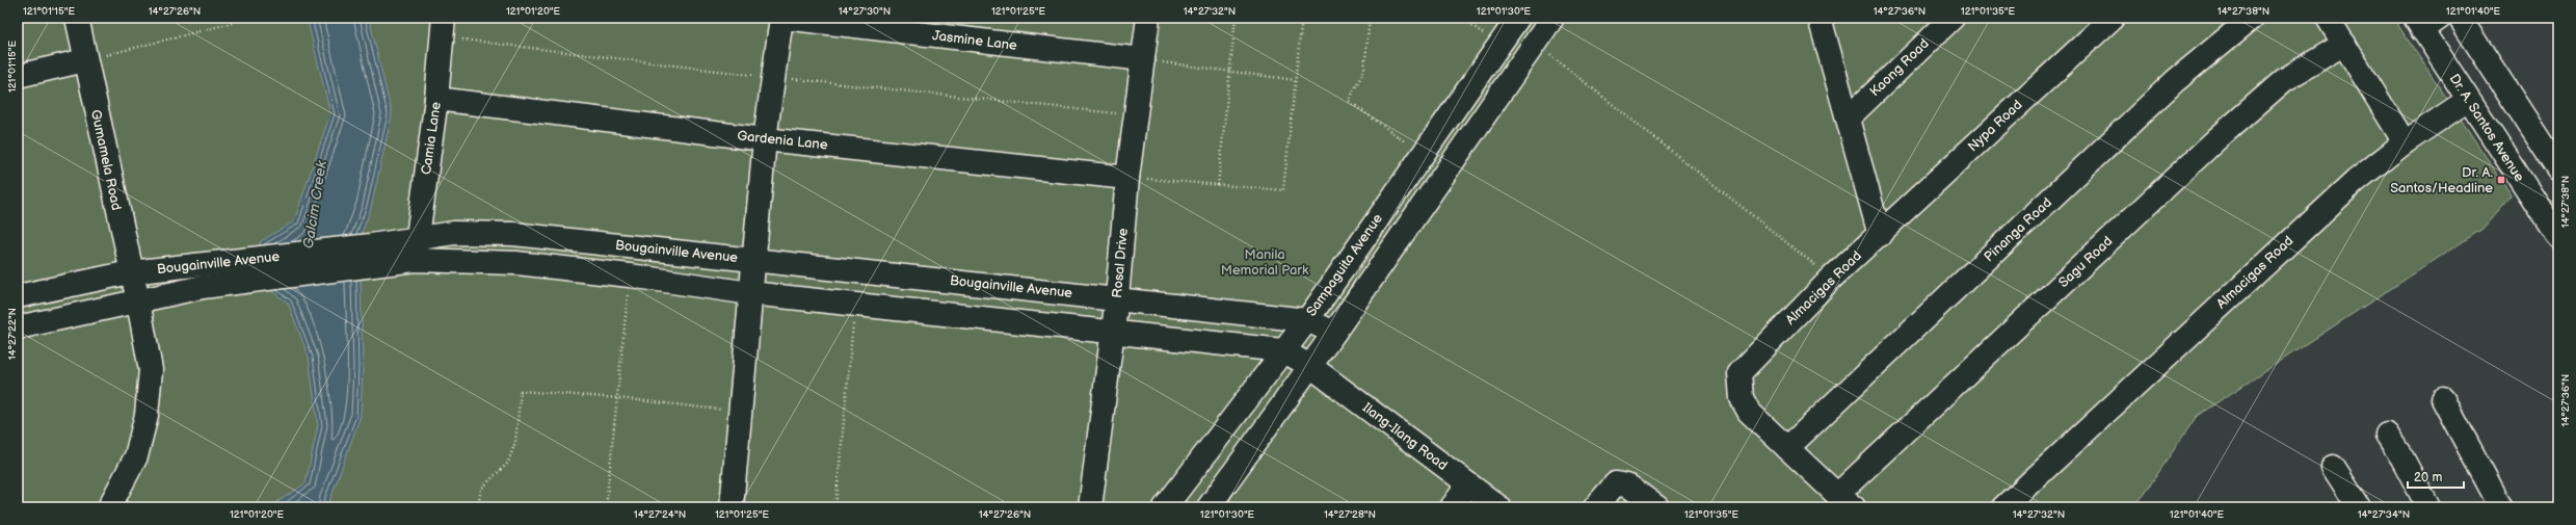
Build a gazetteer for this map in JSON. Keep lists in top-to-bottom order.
{
  "streets": {
    "street": [
      "Jasmine Lane",
      "Kaong Road",
      "Nypa Road",
      "Dr. A. Santos Avenue",
      "Camia Lane",
      "Gardenia Lane",
      "Gumamela Road",
      "Pinanga Road",
      "Bougainville Avenue",
      "Sagu Road",
      "Rosal Drive",
      "Sampaguita Avenue",
      "Almacigas Road",
      "Ilang-Ilang Road"
    ]
  },
  "crossings": [
    ["Jasmine Lane", "Rosal Drive"],
    ["Nypa Road", "Almacigas Road"],
    ["Dr. A. Santos Avenue", "Almacigas Road"],
    ["Camia Lane", "Gardenia Lane"],
    ["Camia Lane", "Bougainville Avenue"],
    ["Gardenia Lane", "Rosal Drive"],
    ["Gumamela Road", "Bougainville Avenue"],
    ["Pinanga Road", "Almacigas Road"],
    ["Bougainville Avenue", "Rosal Drive"],
    ["Bougainville Avenue", "Sampaguita Avenue"],
    ["Bougainville Avenue", "Ilang-Ilang Road"],
    ["Sagu Road", "Almacigas Road"]
  ],
  "water": ["Galcim Creek"],
  "parks": ["Manila Memorial Park"],
  "places": {
    "transit": ["Dr. A. Santos/Headline"]
  },
  "scale_bar": "20 m",
  "coordinates": [
    "121°01'15\"E",
    "14°27'26\"N",
    "121°01'20\"E",
    "14°27'30\"N",
    "121°01'25\"E",
    "14°27'32\"N",
    "121°01'30\"E",
    "14°27'36\"N",
    "121°01'35\"E",
    "14°27'38\"N",
    "121°01'40\"E",
    "14°27'22\"N",
    "14°27'24\"N",
    "14°27'28\"N",
    "14°27'34\"N"
  ]
}
